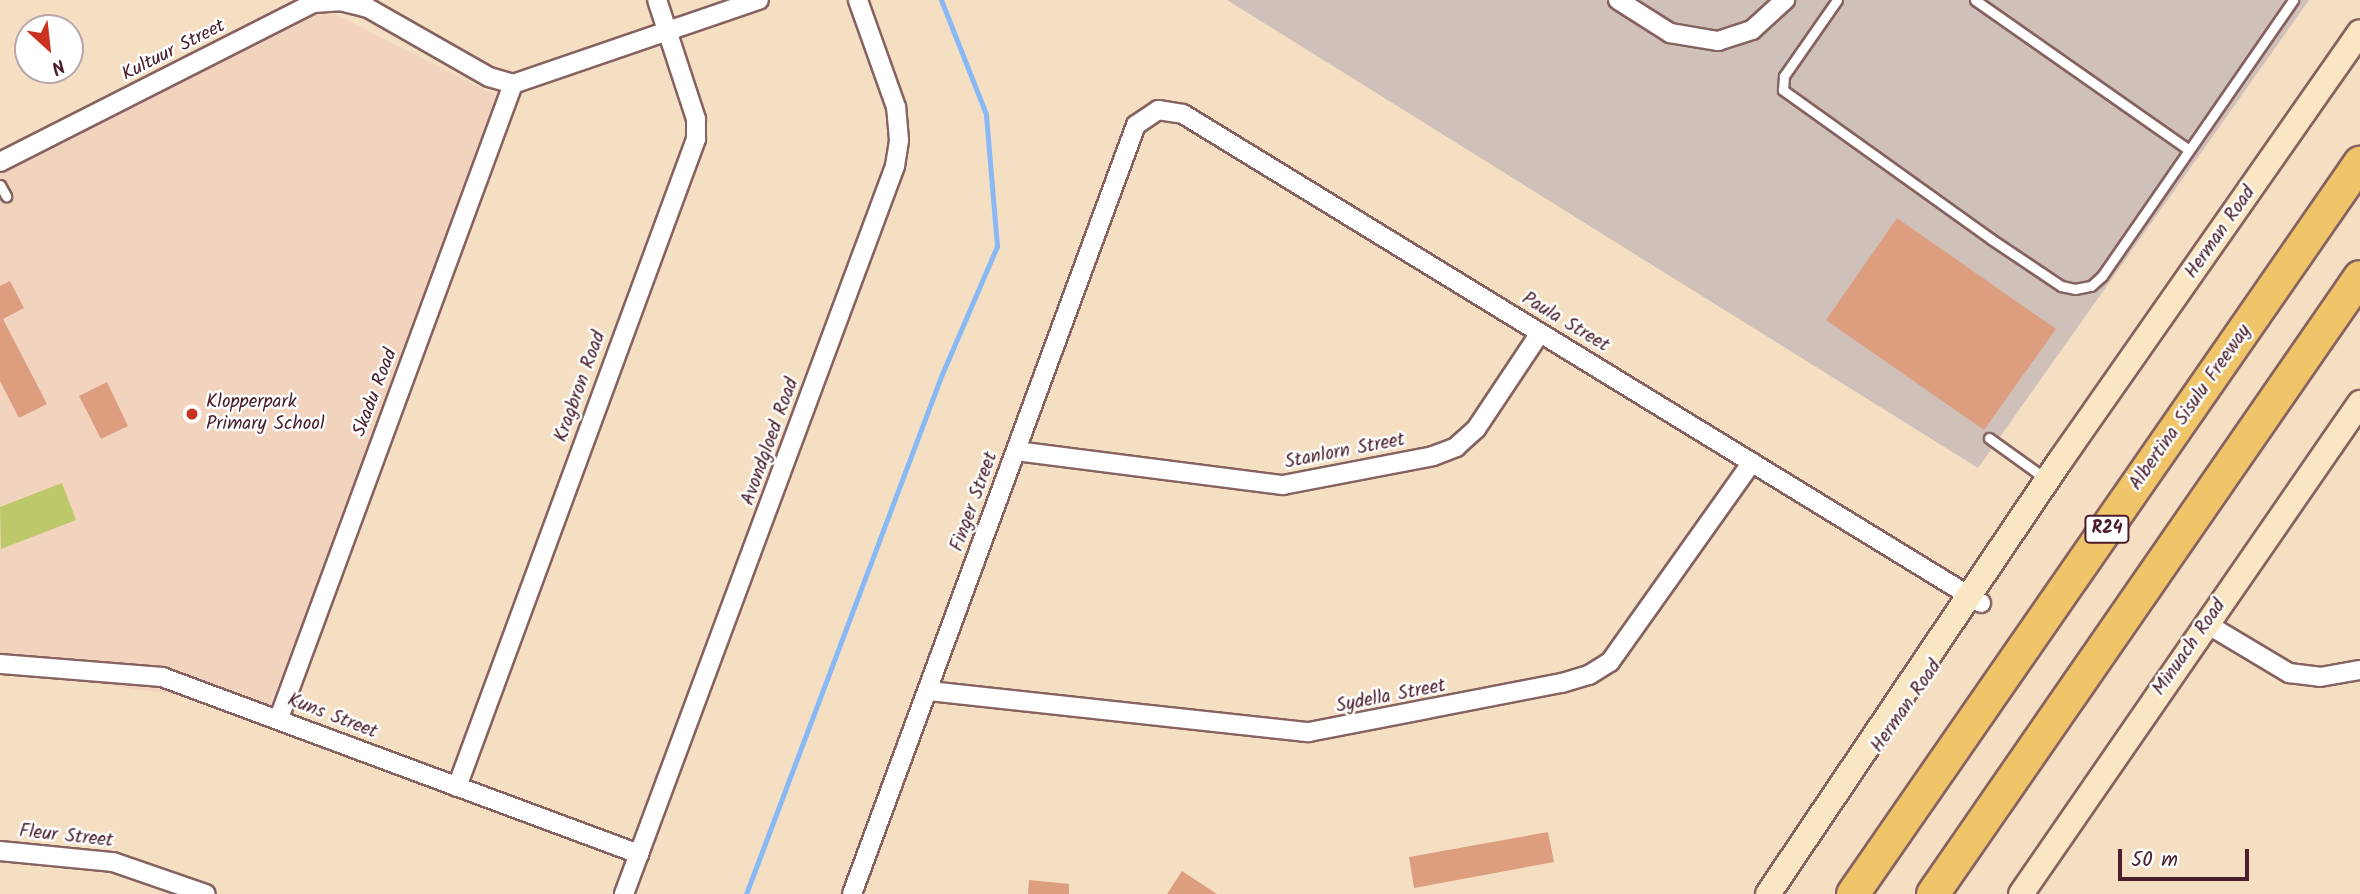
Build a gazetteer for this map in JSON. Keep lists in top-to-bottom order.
{
  "streets": {
    "highway": ["Albertina Sisulu Freeway", "R24"],
    "main road": ["Herman Road", "Minuach Road"],
    "street": [
      "Kultuur Street",
      "Paula Street",
      "Kragbron Road",
      "Skadu Road",
      "Avondgloed Road",
      "Stanlorn Street",
      "Finger Street",
      "Sydella Street",
      "Kuns Street",
      "Fleur Street"
    ]
  },
  "crossings": [
    ["Kultuur Street", "Skadu Road"],
    ["Herman Road", "Paula Street"],
    ["Paula Street", "Stanlorn Street"],
    ["Paula Street", "Finger Street"],
    ["Paula Street", "Sydella Street"],
    ["Kragbron Road", "Kuns Street"],
    ["Skadu Road", "Kuns Street"],
    ["Avondgloed Road", "Kuns Street"],
    ["Stanlorn Street", "Finger Street"],
    ["Finger Street", "Sydella Street"]
  ],
  "places": ["Klopperpark Primary School"],
  "scale_bar": "50 m",
  "north": "bottom right"
}
